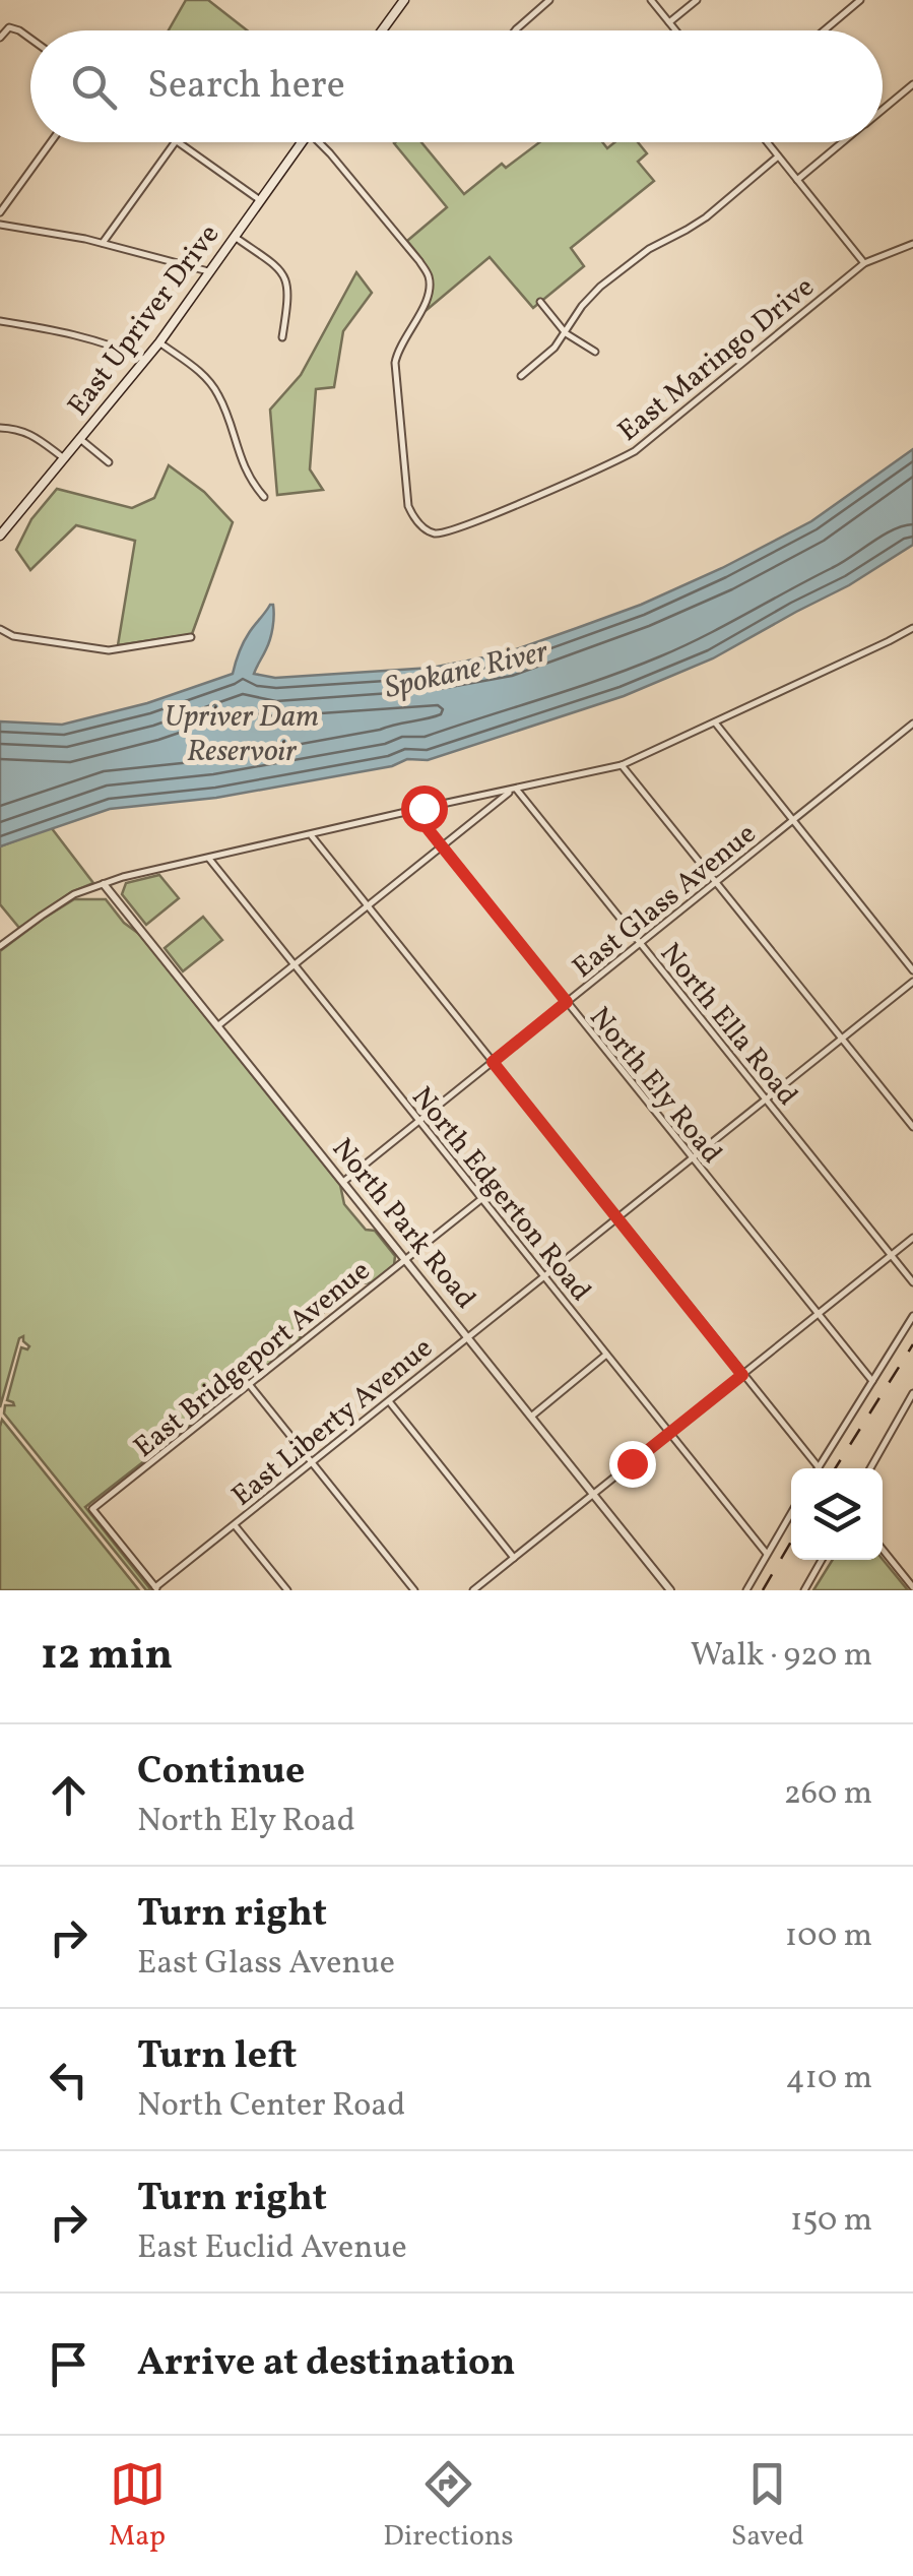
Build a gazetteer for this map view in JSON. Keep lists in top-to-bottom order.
{
  "streets": {
    "main road": ["East Upriver Drive"],
    "street": [
      "East Maringo Drive",
      "East Glass Avenue",
      "North Ella Road",
      "North Ely Road",
      "North Edgerton Road",
      "North Park Road",
      "East Bridgeport Avenue",
      "East Liberty Avenue"
    ]
  },
  "crossings": [
    ["East Glass Avenue", "North Ella Road"],
    ["East Glass Avenue", "North Ely Road"],
    ["East Glass Avenue", "North Edgerton Road"],
    ["East Glass Avenue", "North Park Road"],
    ["North Ella Road", "East Liberty Avenue"],
    ["North Ely Road", "East Liberty Avenue"],
    ["North Edgerton Road", "East Bridgeport Avenue"],
    ["North Edgerton Road", "East Liberty Avenue"],
    ["North Park Road", "East Bridgeport Avenue"],
    ["North Park Road", "East Liberty Avenue"],
    ["East Bridgeport Avenue", "East Liberty Avenue"]
  ],
  "water": ["Spokane River", "Upriver Dam Reservoir"],
  "page": {
    "search": "Search here",
    "heading": ["12 min", "Walk · 920 m"],
    "list": [
      ["Continue", "North Ely Road", "260 m"],
      ["Turn right", "East Glass Avenue", "100 m"],
      ["Turn left", "North Center Road", "410 m"],
      ["Turn right", "East Euclid Avenue", "150 m"],
      "Arrive at destination"
    ],
    "nav": ["Map", "Directions", "Saved"]
  }
}
